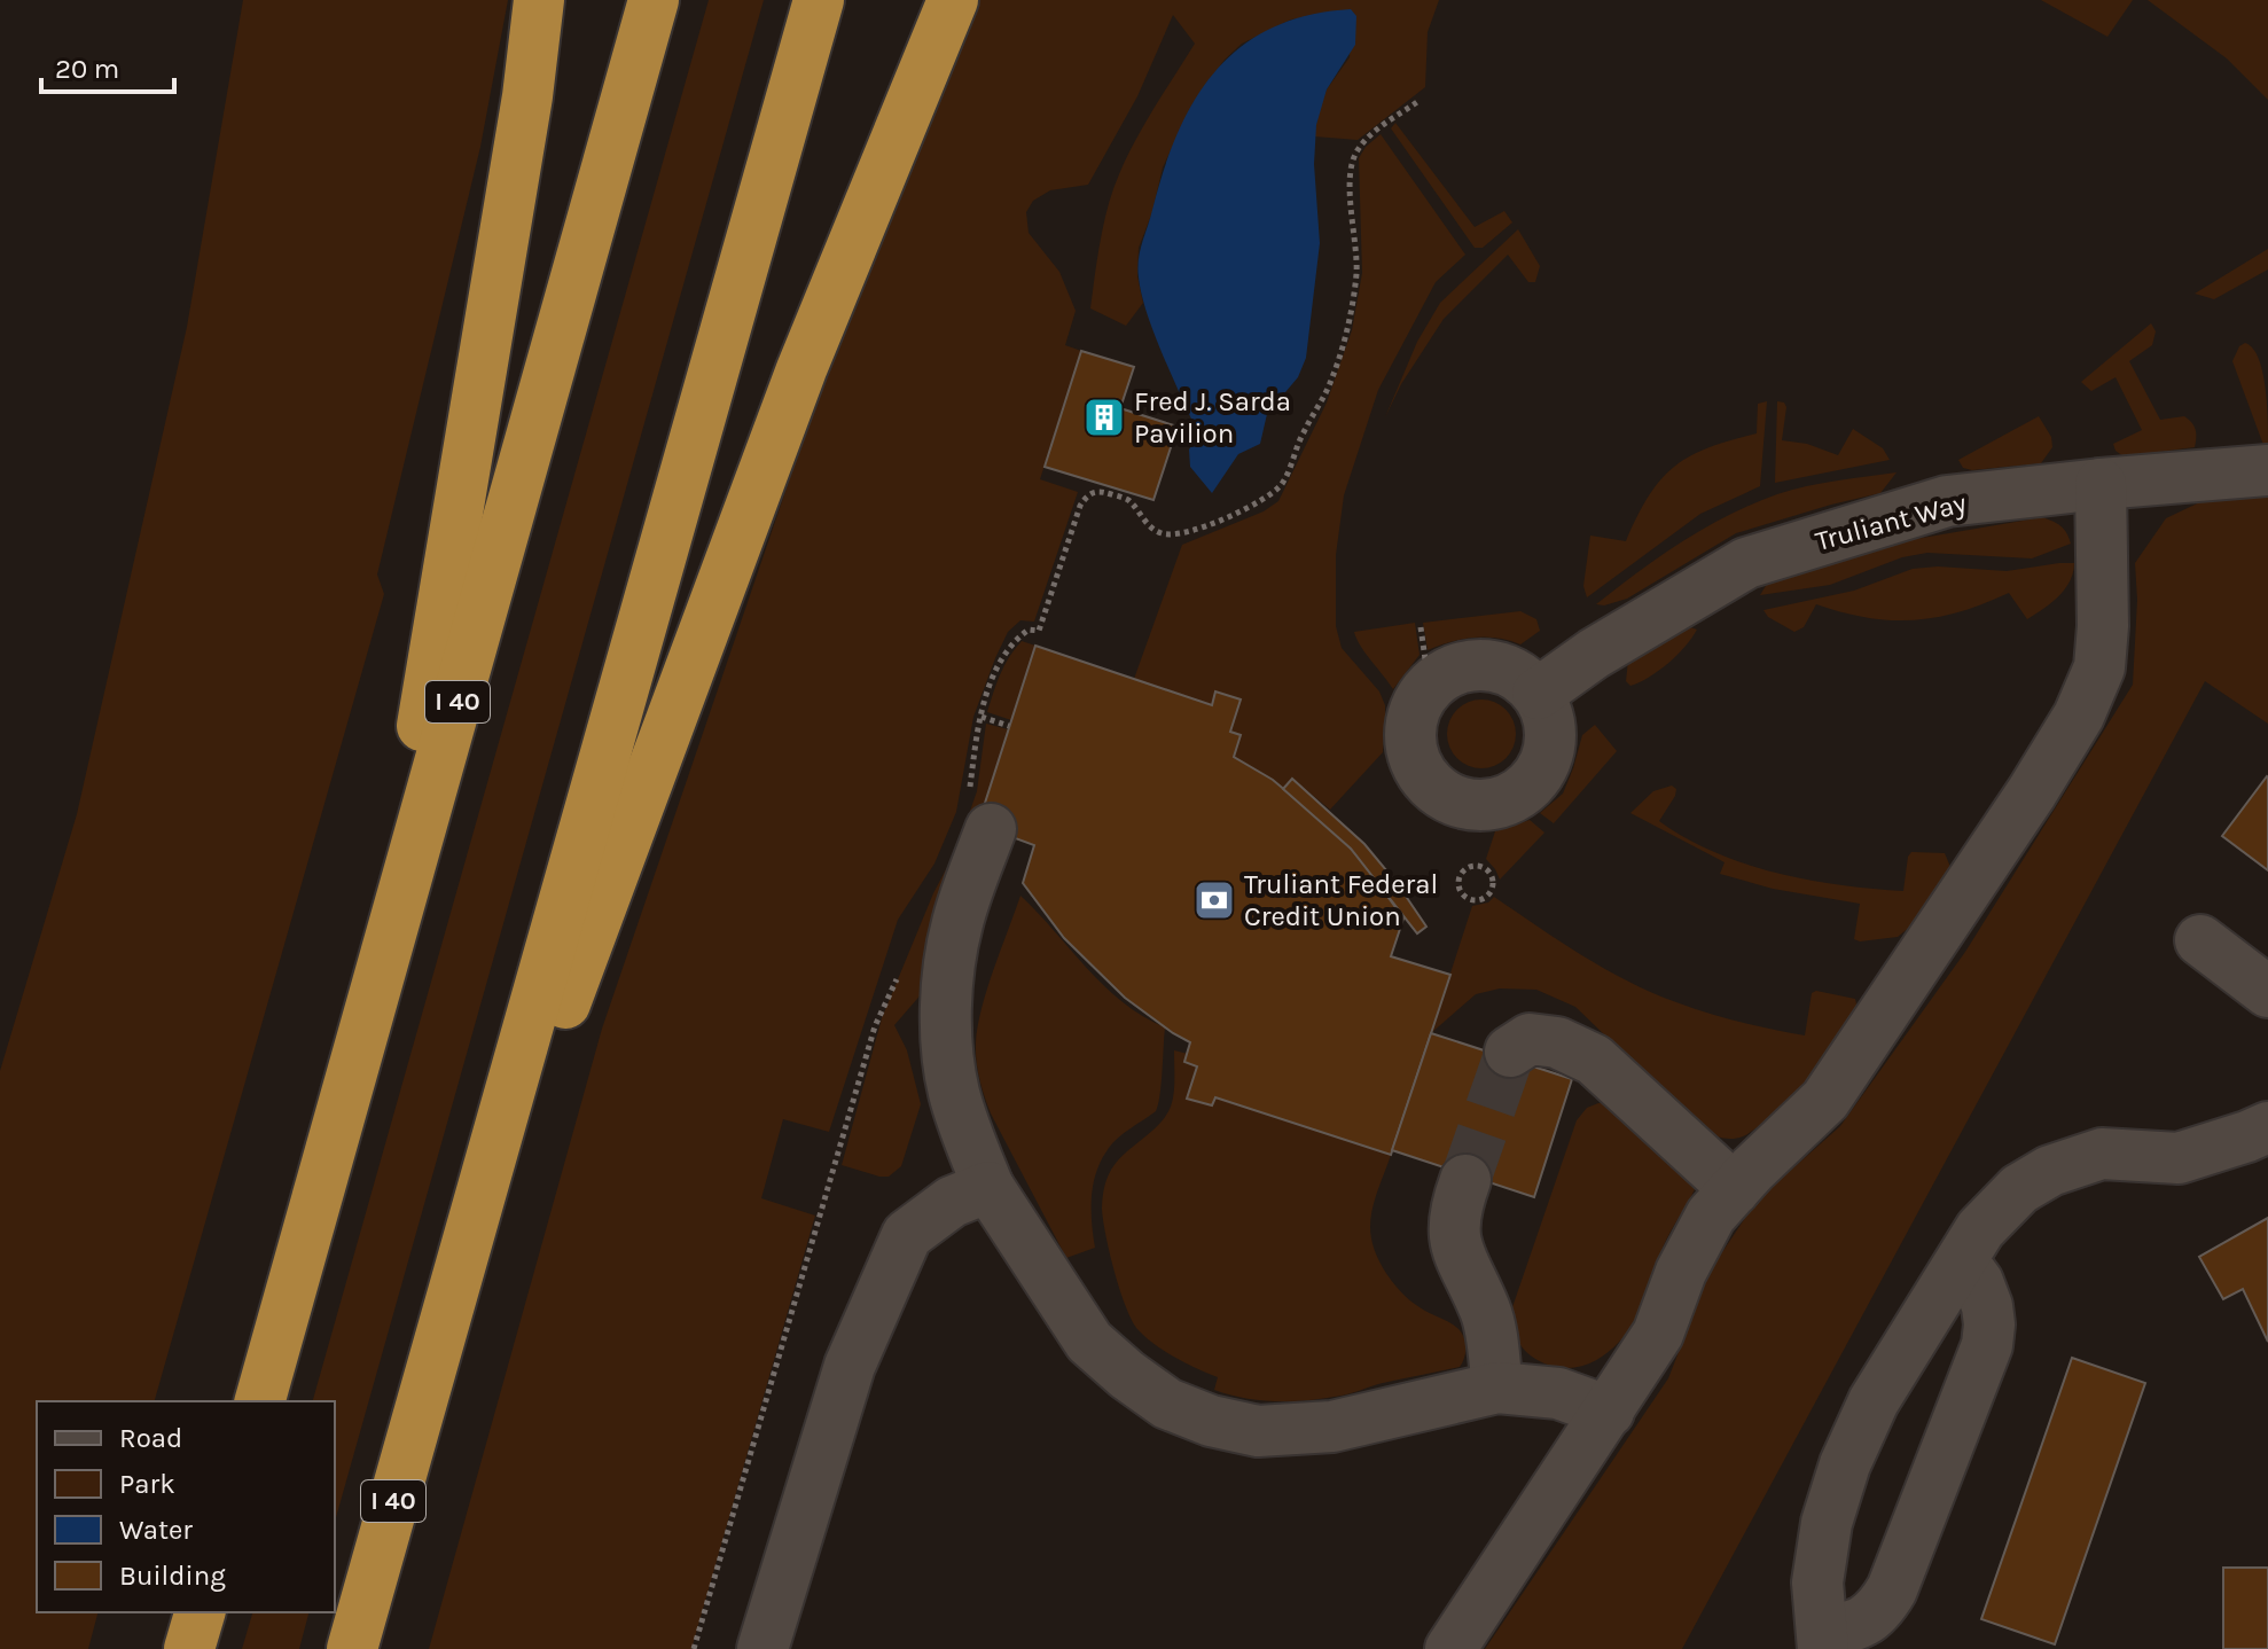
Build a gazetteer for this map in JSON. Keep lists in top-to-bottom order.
{
  "streets": {
    "highway": ["I 40"],
    "street": ["Truliant Way"]
  },
  "places": {
    "building": ["Fred J. Sarda Pavilion"],
    "bank": ["Truliant Federal Credit Union"]
  },
  "legend": [
    "Road",
    "Park",
    "Water",
    "Building"
  ],
  "scale_bar": "20 m"
}
